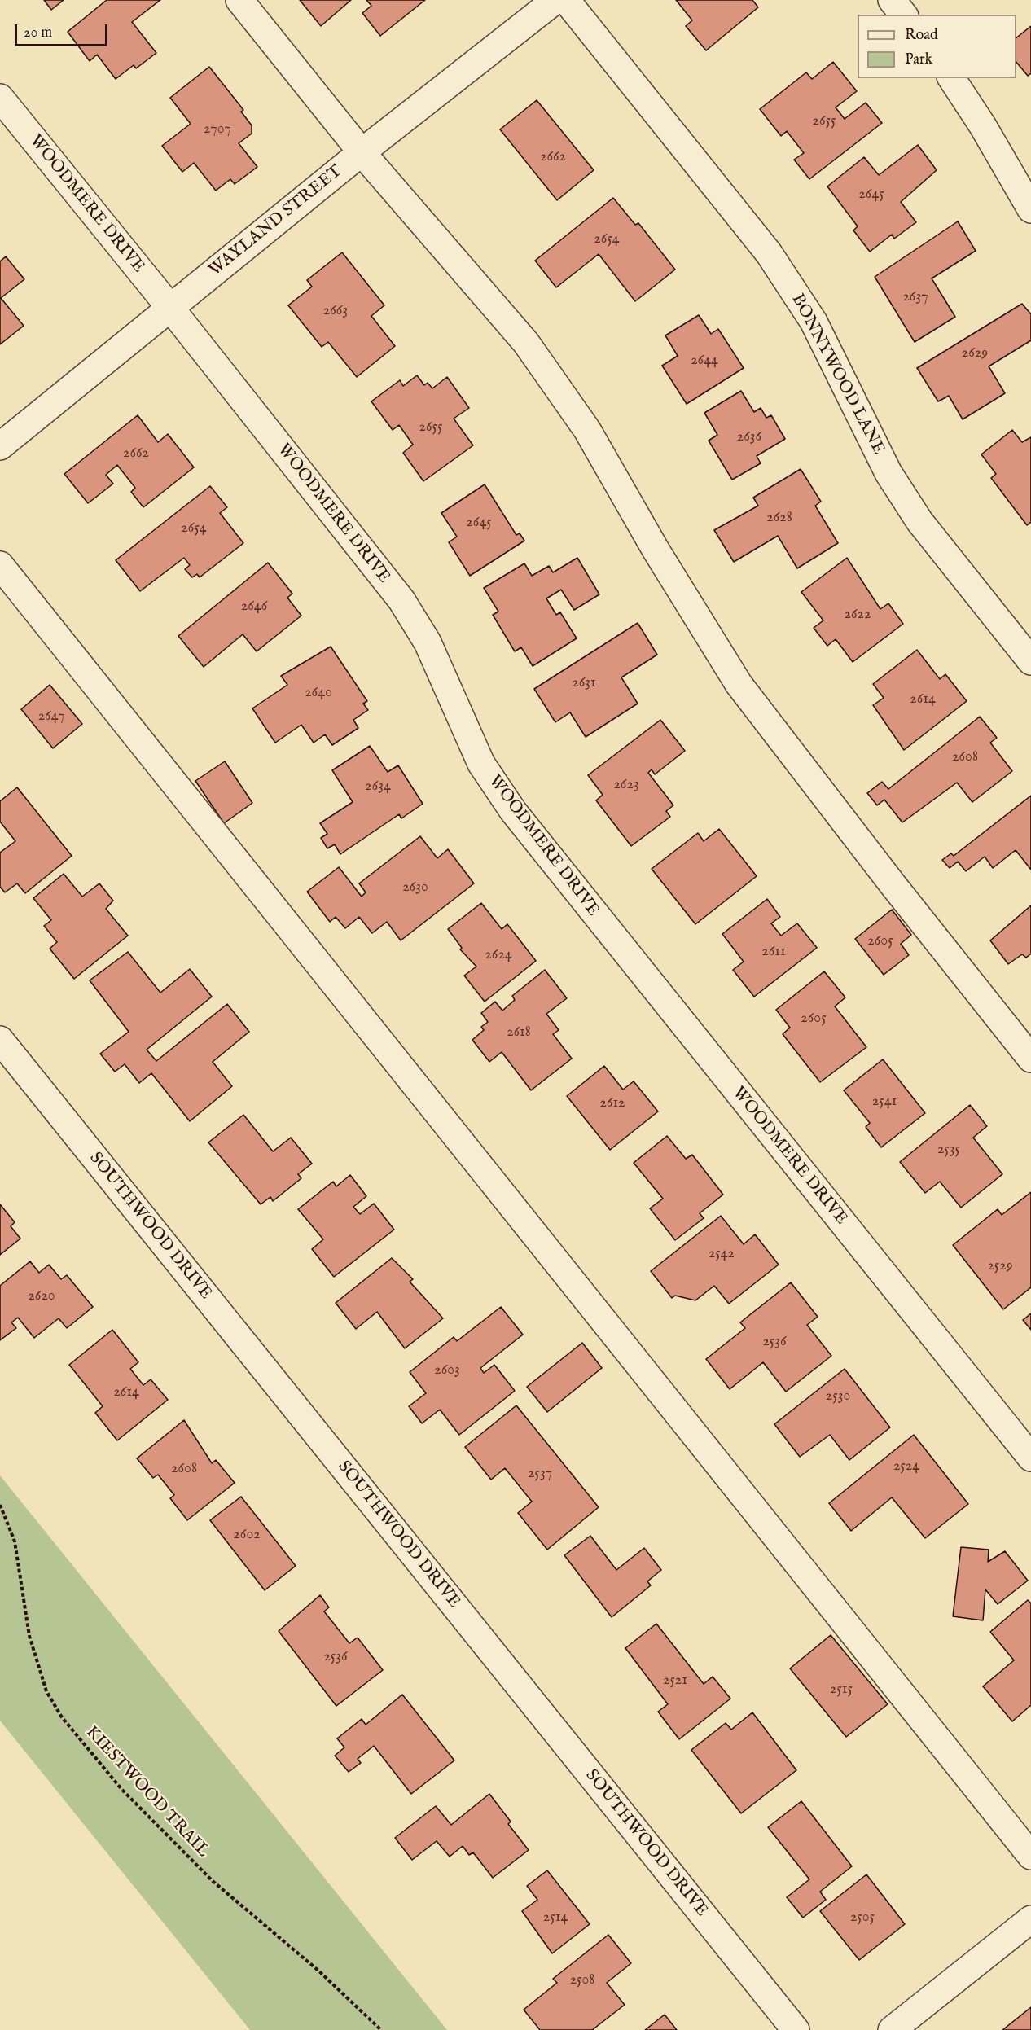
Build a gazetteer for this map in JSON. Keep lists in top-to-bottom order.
{
  "streets": {
    "street": [
      "WOODMERE DRIVE",
      "WAYLAND STREET",
      "BONNYWOOD LANE",
      "SOUTHWOOD DRIVE"
    ],
    "path": ["KIESTWOOD TRAIL"]
  },
  "crossings": [
    ["WOODMERE DRIVE", "WAYLAND STREET"]
  ],
  "house_numbers": [
    "2655",
    "2707",
    "2662",
    "2645",
    "2654",
    "2637",
    "2663",
    "2629",
    "2644",
    "2655",
    "2636",
    "2662",
    "2628",
    "2645",
    "2654",
    "2646",
    "2622",
    "2631",
    "2640",
    "2614",
    "2647",
    "2608",
    "2623",
    "2634",
    "2630",
    "2605",
    "2611",
    "2624",
    "2605",
    "2618",
    "2541",
    "2612",
    "2535",
    "2542",
    "2529",
    "2620",
    "2536",
    "2603",
    "2614",
    "2530",
    "2524",
    "2608",
    "2537",
    "2602",
    "2536",
    "2521",
    "2515",
    "2514",
    "2505",
    "2508"
  ],
  "legend": ["Road", "Park"],
  "scale_bar": "20 m"
}
